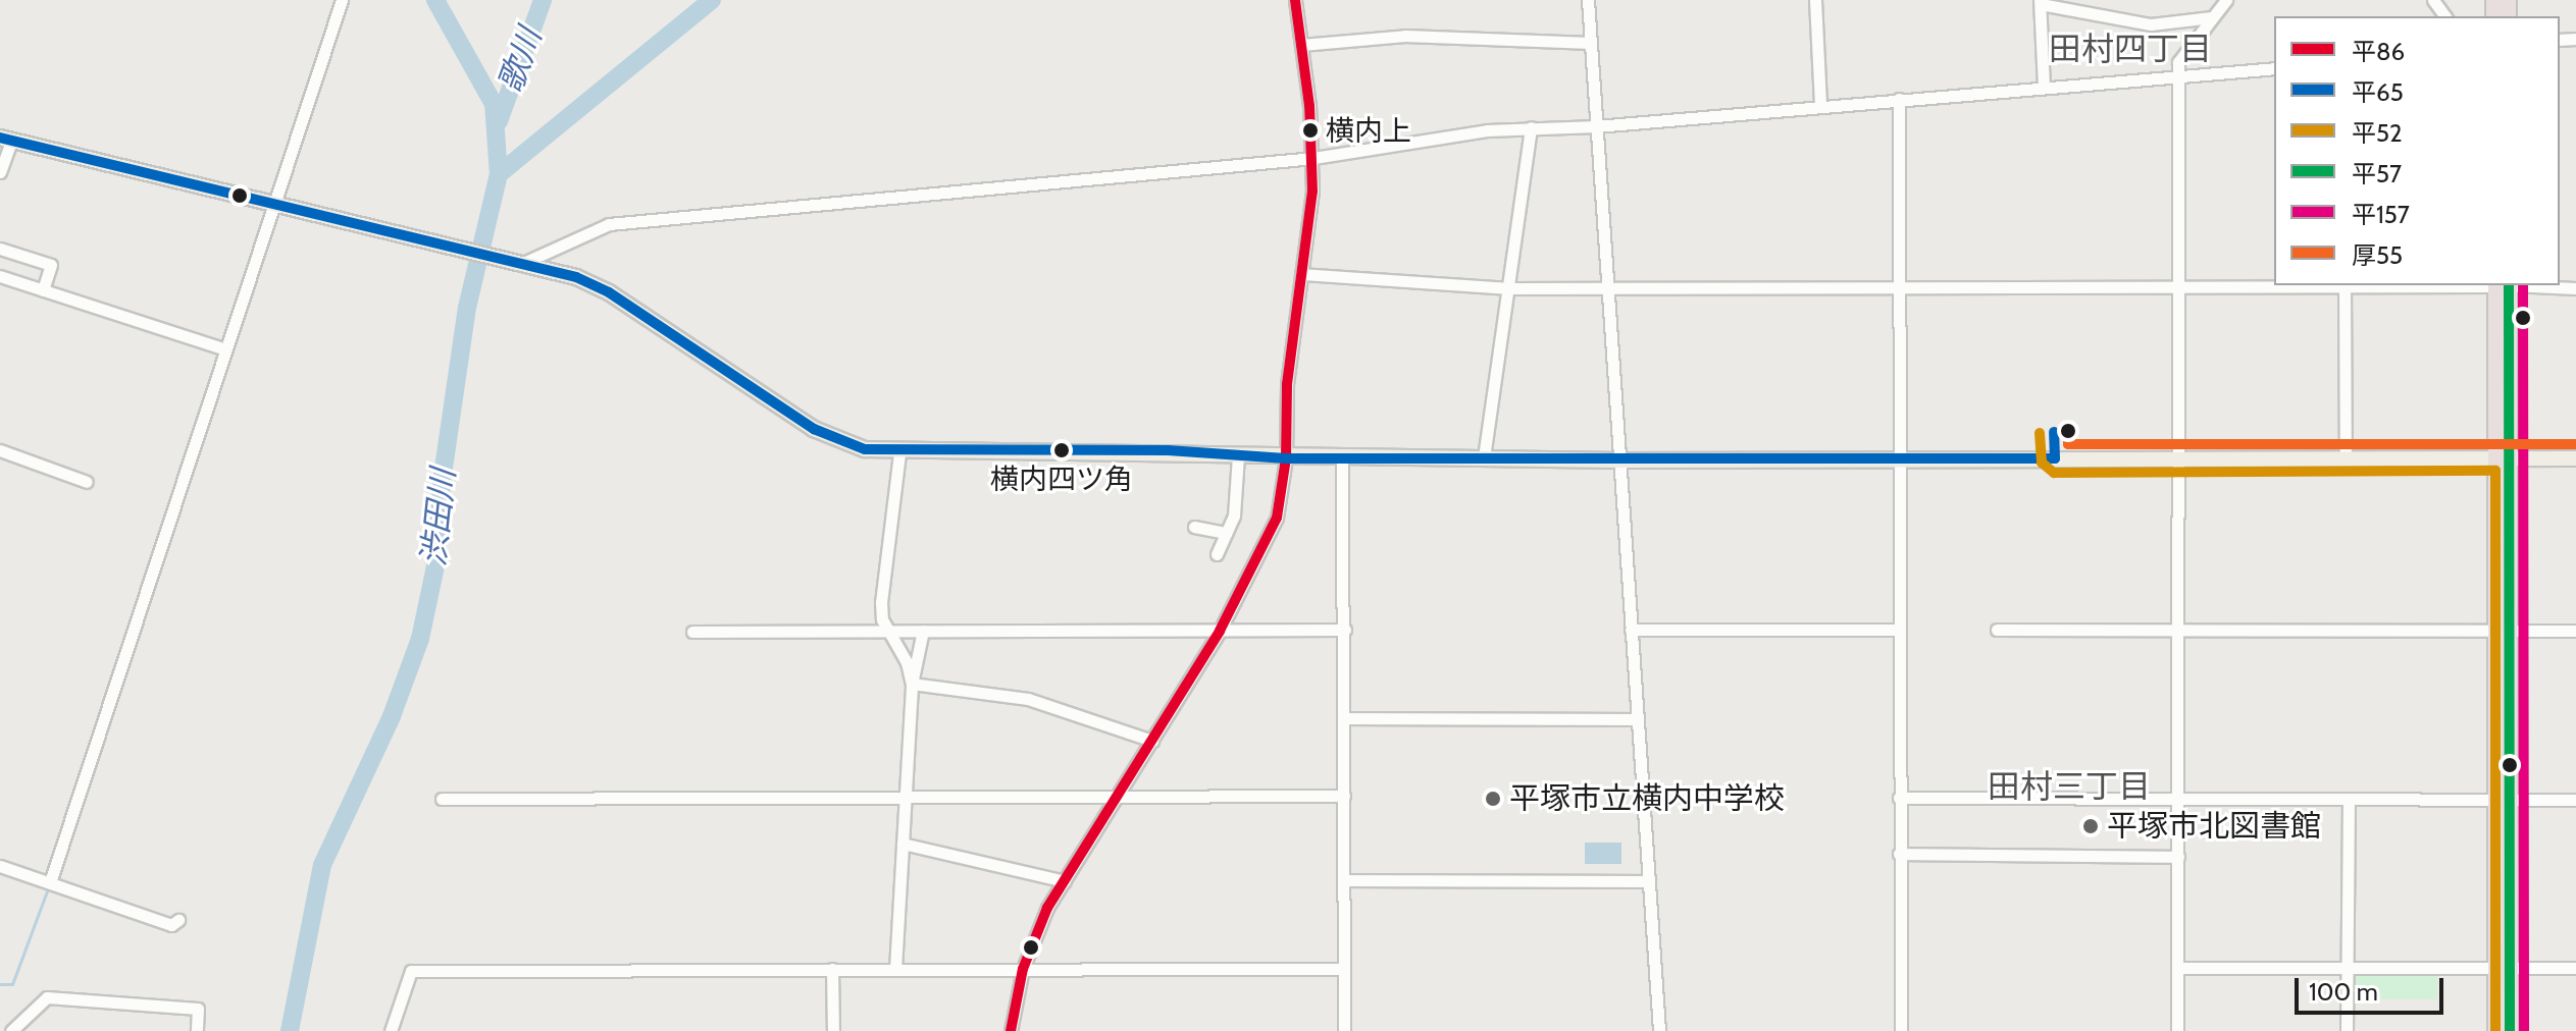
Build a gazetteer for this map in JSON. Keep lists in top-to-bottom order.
{
  "districts": ["田村四丁目", "田村三丁目"],
  "water": ["歌川", "渋田川"],
  "places": [
    "横内上",
    "横内四ツ角",
    "平塚市立横内中学校",
    "平塚市北図書館"
  ],
  "lines": [
    "transit line 平86",
    "transit line 平65",
    "transit line 平57",
    "transit line 平157",
    "transit line 厚55",
    "transit line 平52"
  ],
  "legend": [
    "平86",
    "平65",
    "平52",
    "平57",
    "平157",
    "厚55"
  ],
  "scale_bar": "100 m"
}
